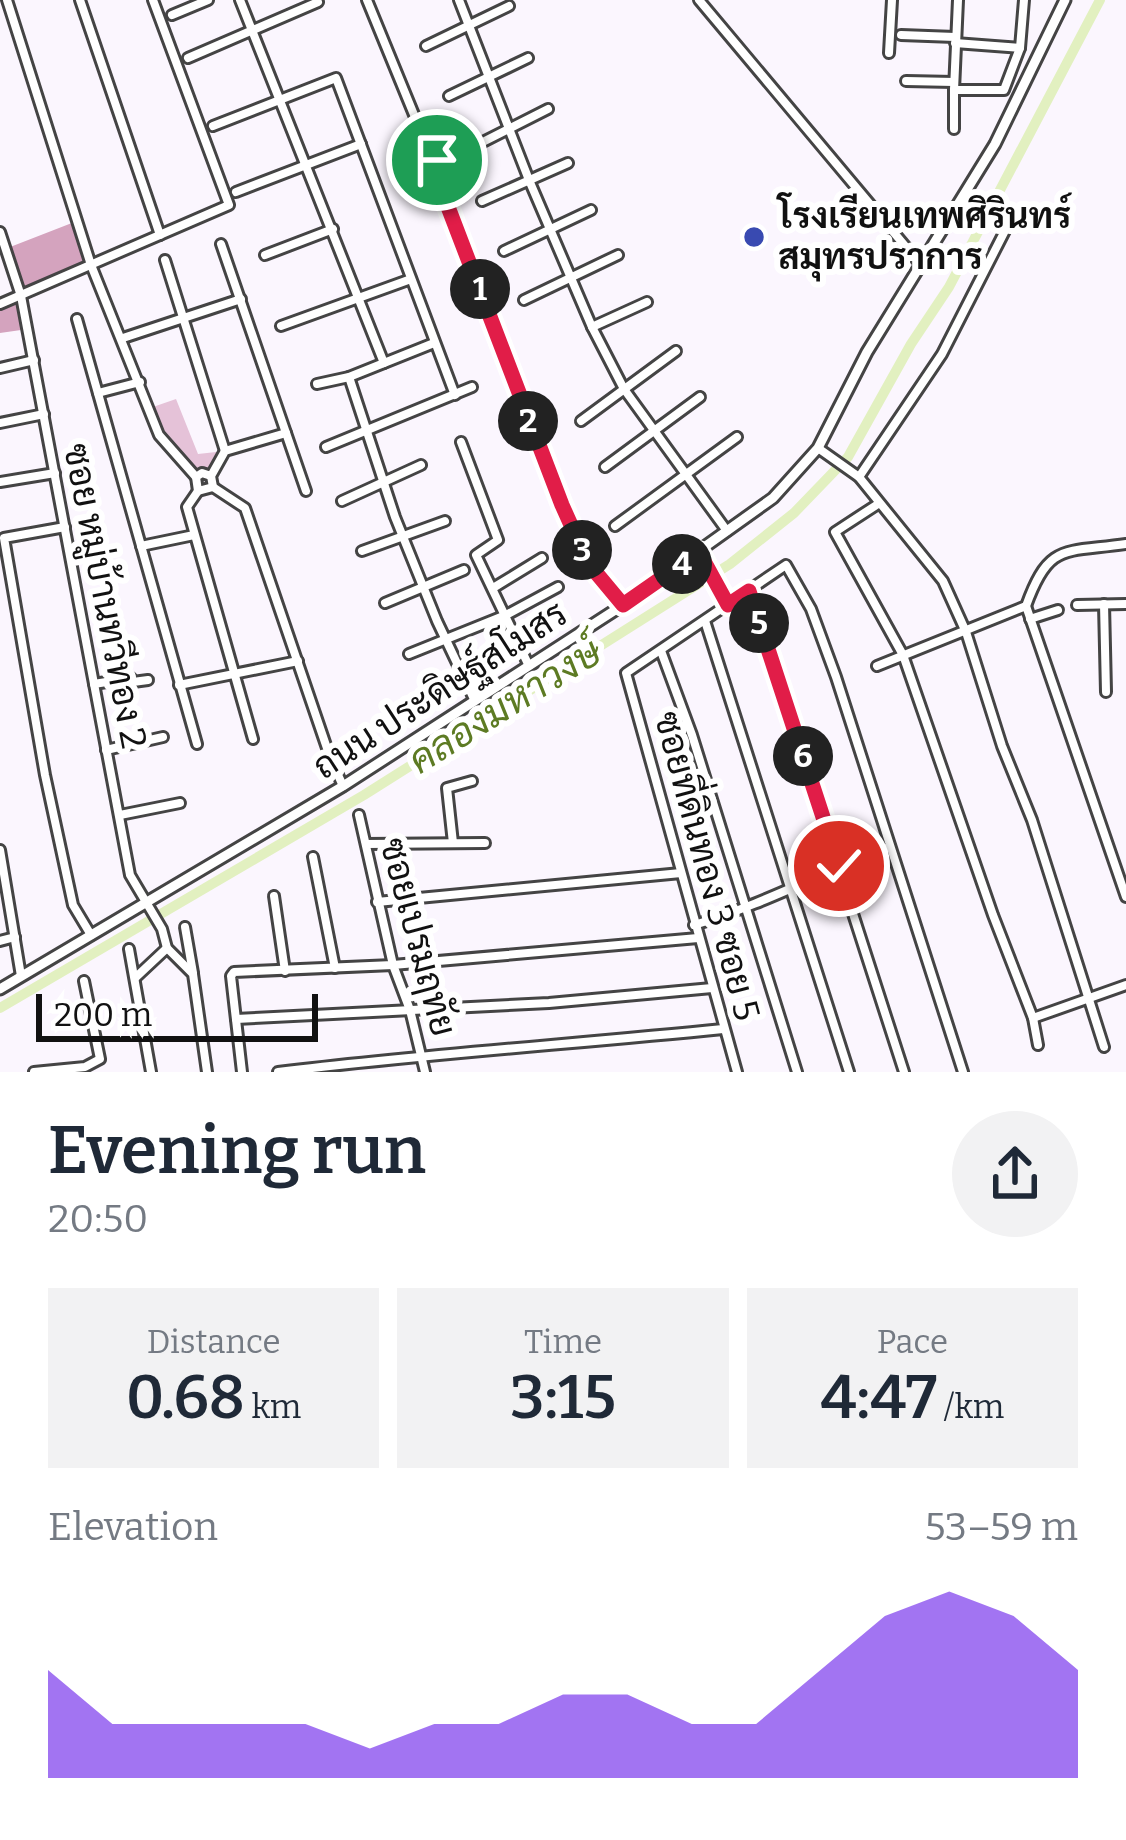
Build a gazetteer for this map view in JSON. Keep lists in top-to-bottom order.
{
  "streets": {
    "street": [
      "ซอย หมู่บ้านทวีทอง 2",
      "ถนน ประดิษฐ์สโมสร",
      "ซอยที่ดินทอง 3 ซอย 5",
      "ซอยเปรมฤทัย"
    ]
  },
  "crossings": [
    ["ซอย หมู่บ้านทวีทอง 2", "ถนน ประดิษฐ์สโมสร"]
  ],
  "water": ["คลองมหาวงษ์"],
  "places": ["โรงเรียนเทพศิรินทร์ สมุทรปราการ"],
  "scale_bar": "200 m",
  "page": {
    "pins": [
      "1",
      "2",
      "3",
      "4",
      "5",
      "6"
    ],
    "scale": "200 m",
    "heading": ["Evening run", "20:50"],
    "stats": [
      ["Distance", "0.68 km"],
      ["Time", "3:15"],
      ["Pace", "4:47 /km"]
    ],
    "chart": ["Elevation", "53–59 m"]
  }
}
